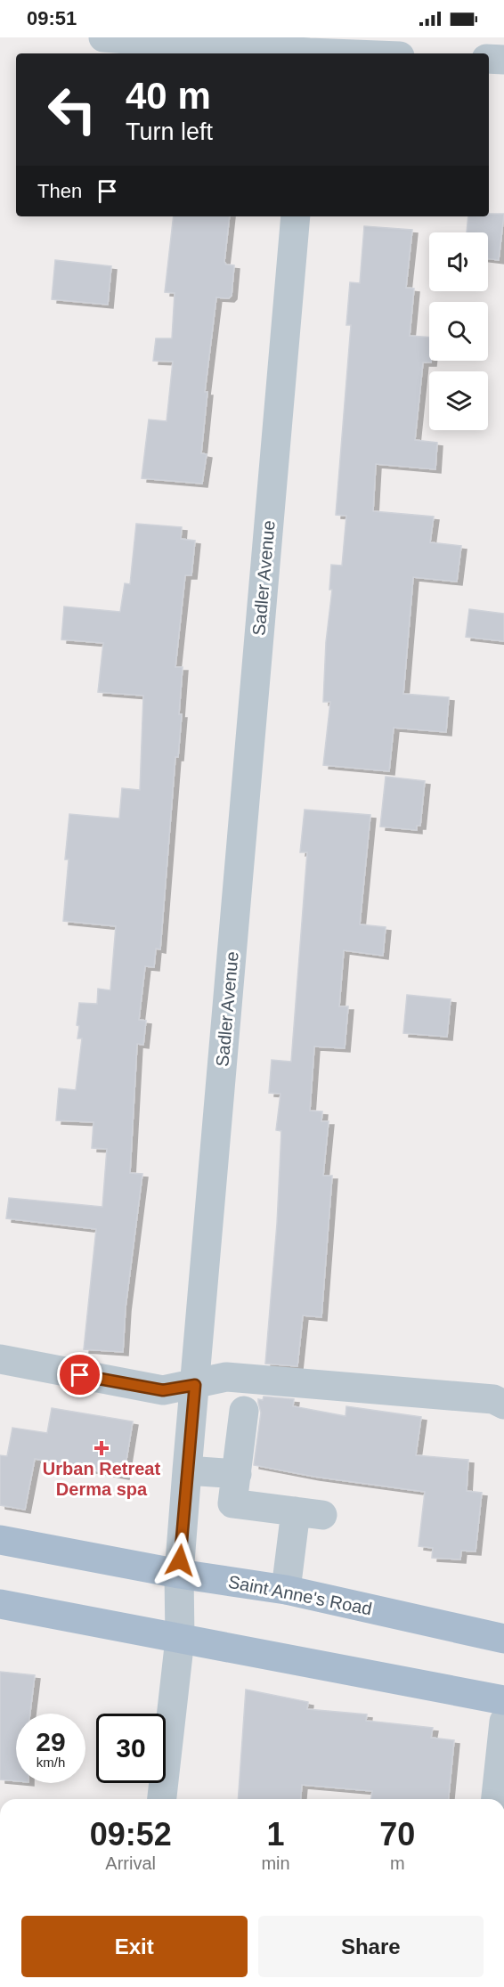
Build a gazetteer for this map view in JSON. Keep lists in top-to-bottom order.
{
  "streets": {
    "main road": ["Saint Anne's Road"],
    "street": ["Sadler Avenue"]
  },
  "crossings": [
    ["Sadler Avenue", "Saint Anne's Road"]
  ],
  "places": {
    "health": ["Urban Retreat Derma spa"]
  },
  "page": {
    "status": "09:51",
    "turn": ["40 m", "Turn left"],
    "then": "Then",
    "speed": "29 km/h",
    "limit": "30",
    "eta": [
      "09:52",
      "Arrival",
      "1",
      "min",
      "70",
      "m"
    ],
    "buttons": ["Exit", "Share"]
  }
}
